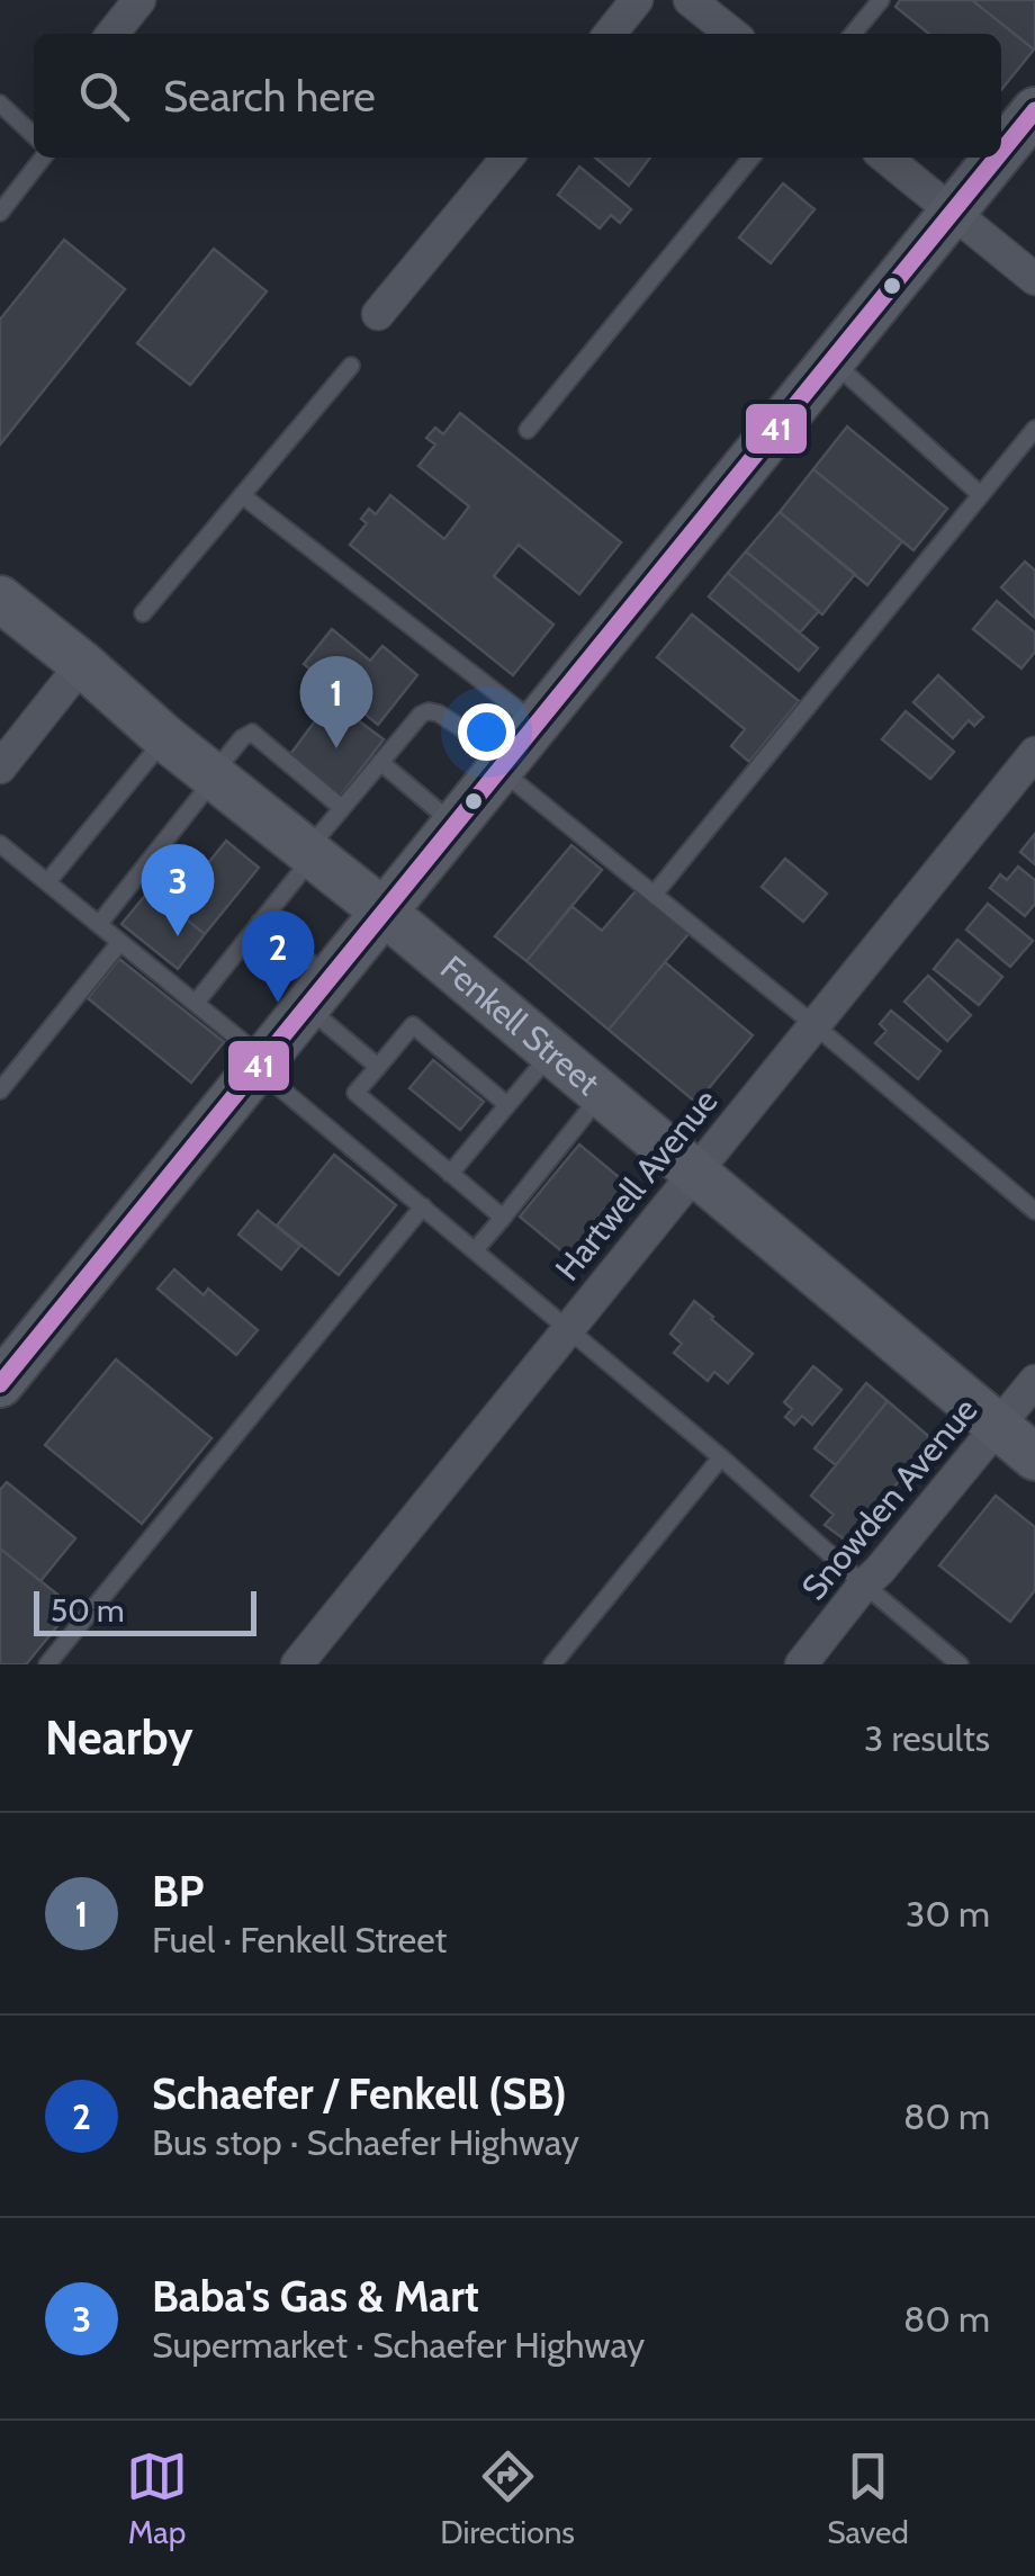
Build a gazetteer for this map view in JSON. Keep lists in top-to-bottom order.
{
  "streets": {
    "street": ["Fenkell Street", "Hartwell Avenue", "Snowden Avenue"]
  },
  "crossings": [
    ["Fenkell Street", "Hartwell Avenue"],
    ["Fenkell Street", "Snowden Avenue"]
  ],
  "lines": ["transit line 41"],
  "scale_bar": "50 m",
  "page": {
    "search": "Search here",
    "pins": ["1", "3", "2"],
    "scale": "50 m",
    "heading": ["Nearby", "3 results"],
    "list": [
      {
        "mark": "1",
        "name": "BP",
        "note": "Fuel · Fenkell Street",
        "value": "30 m"
      },
      {
        "mark": "2",
        "name": "Schaefer / Fenkell (SB)",
        "note": "Bus stop · Schaefer Highway",
        "value": "80 m"
      },
      {
        "mark": "3",
        "name": "Baba's Gas & Mart",
        "note": "Supermarket · Schaefer Highway",
        "value": "80 m"
      }
    ],
    "nav": ["Map", "Directions", "Saved"]
  }
}
